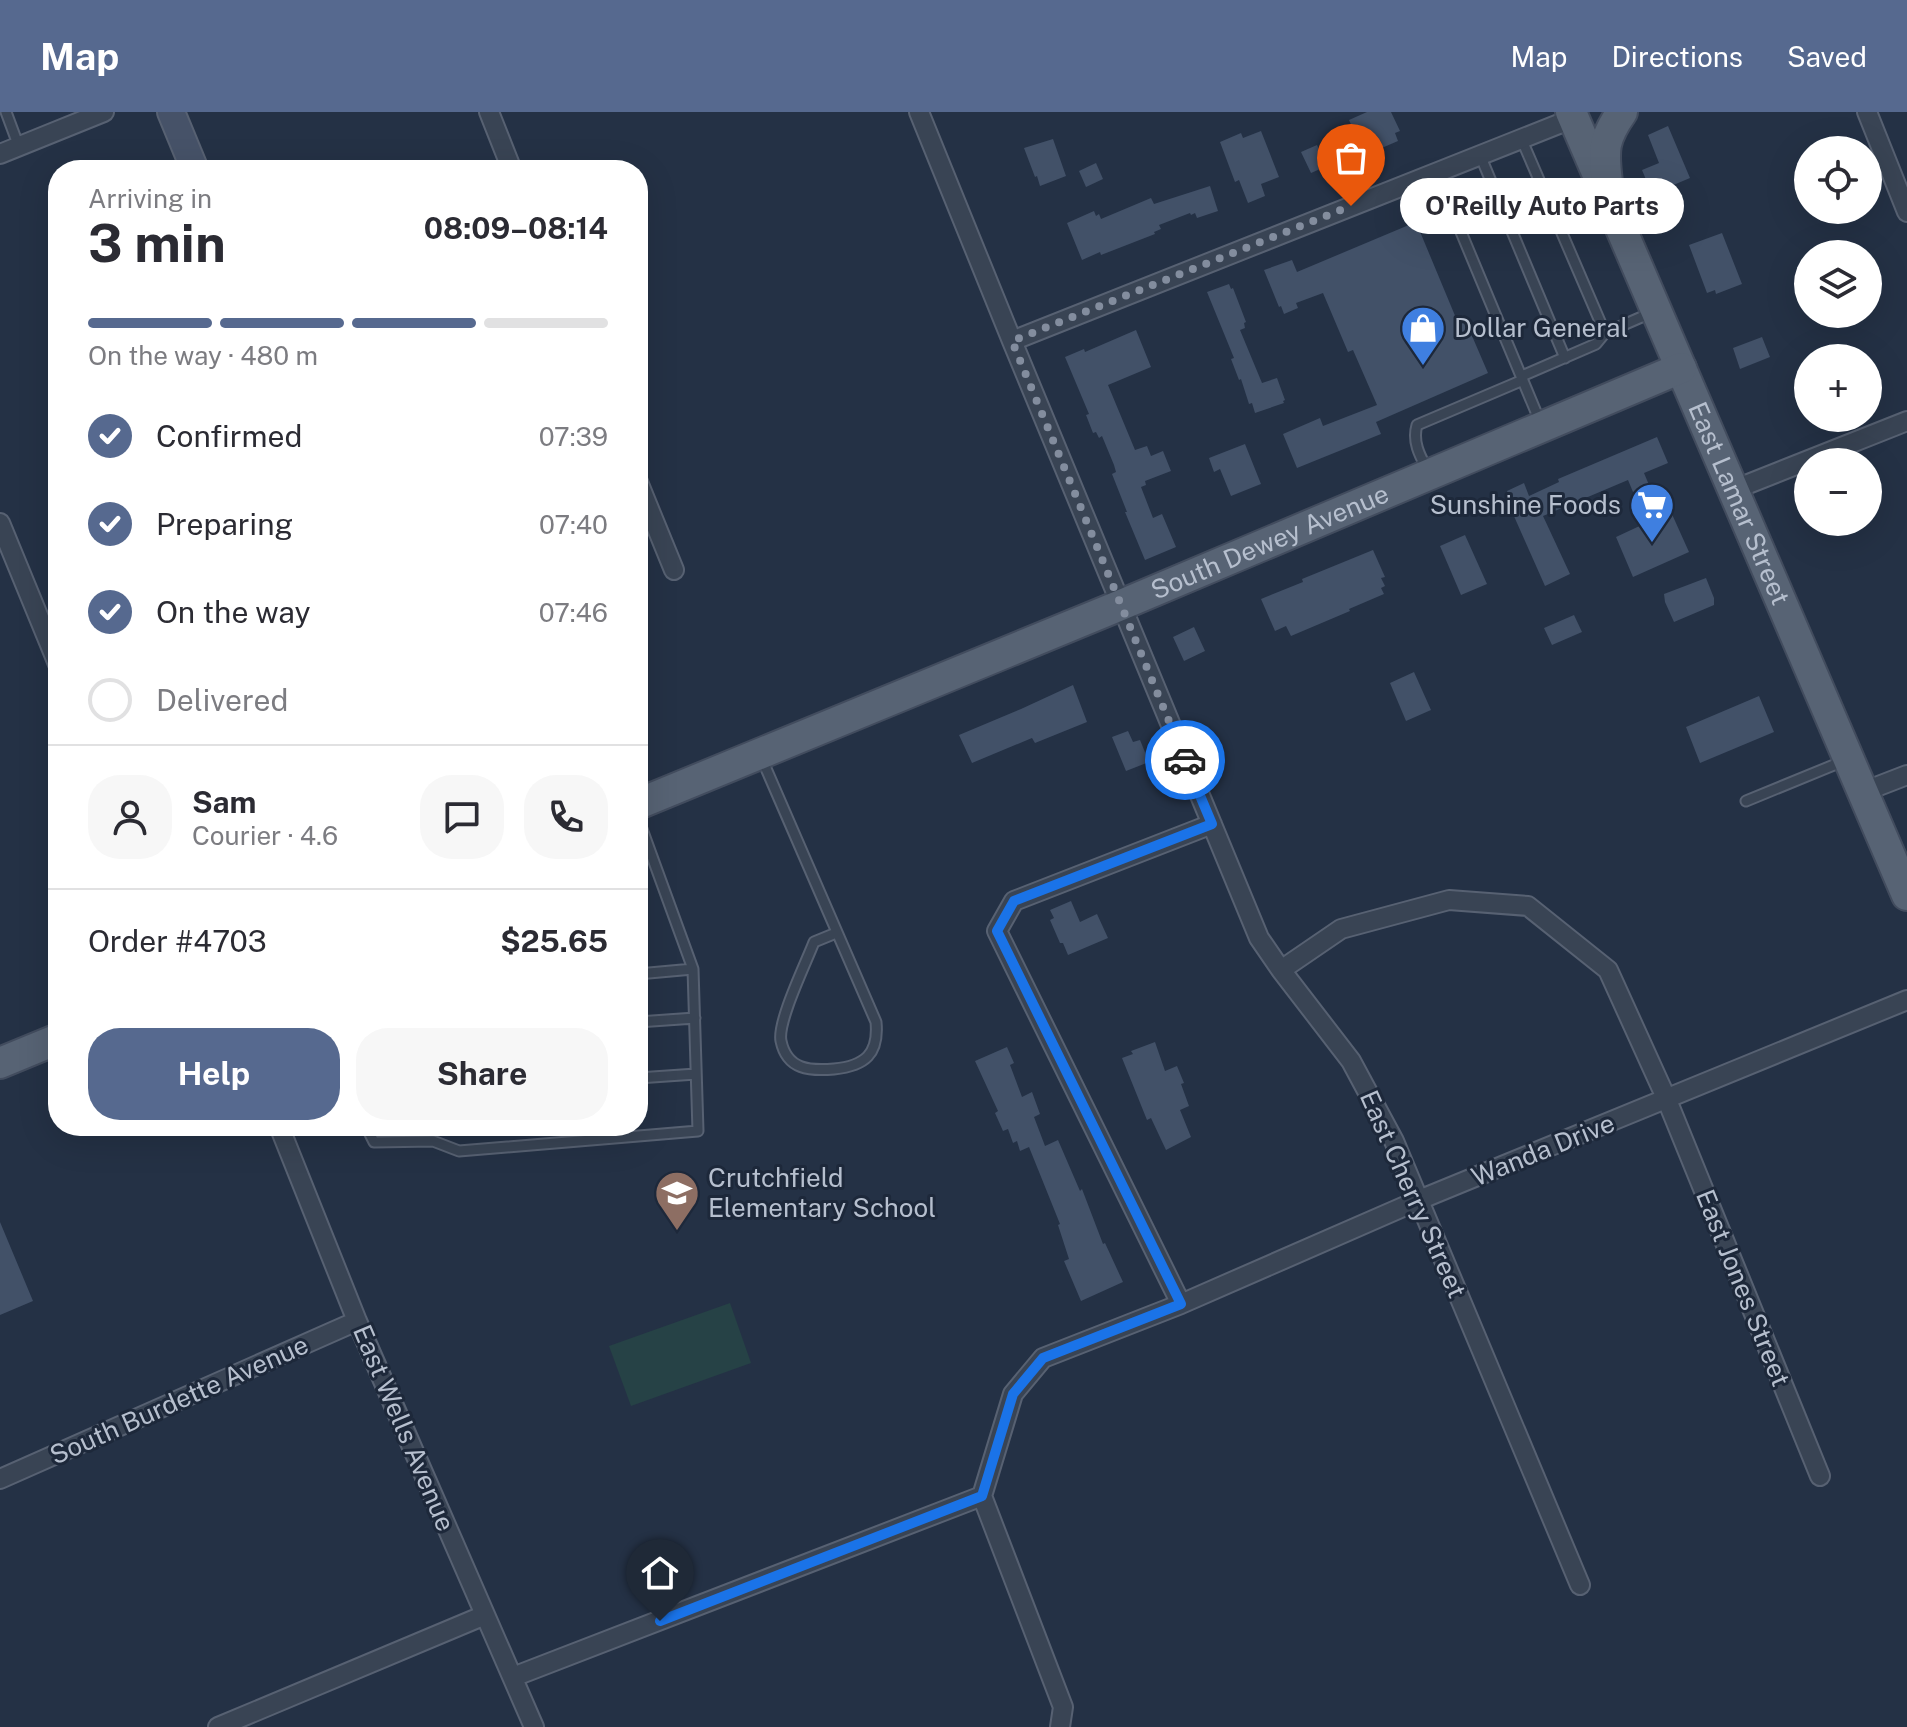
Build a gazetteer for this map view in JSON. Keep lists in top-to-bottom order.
{
  "streets": {
    "main road": ["East Lamar Street", "South Dewey Avenue"],
    "street": [
      "Wanda Drive",
      "East Cherry Street",
      "East Jones Street",
      "South Burdette Avenue",
      "East Wells Avenue"
    ]
  },
  "crossings": [
    ["East Lamar Street", "South Dewey Avenue"],
    ["South Dewey Avenue", "East Cherry Street"],
    ["Wanda Drive", "East Cherry Street"],
    ["Wanda Drive", "East Jones Street"],
    ["East Cherry Street", "East Jones Street"],
    ["South Burdette Avenue", "East Wells Avenue"]
  ],
  "places": {
    "other": ["O'Reilly Auto Parts"],
    "shop": ["Dollar General"],
    "supermarket": ["Sunshine Foods"],
    "school or university": ["Crutchfield Elementary School"]
  },
  "page": {
    "header": "Map",
    "nav": ["Map", "Directions", "Saved"],
    "map_buttons": ["+", "−"],
    "heading": ["3 min", "Arriving in", "08:09–08:14"],
    "panel": [
      "Sam",
      "Courier · 4.6",
      "Order #4703",
      "$25.65"
    ],
    "bubble": "O'Reilly Auto Parts",
    "bar": "On the way · 480 m",
    "list": [
      ["Confirmed", "07:39"],
      ["Preparing", "07:40"],
      ["On the way", "07:46"],
      "Delivered"
    ],
    "buttons": ["Help", "Share"]
  }
}
